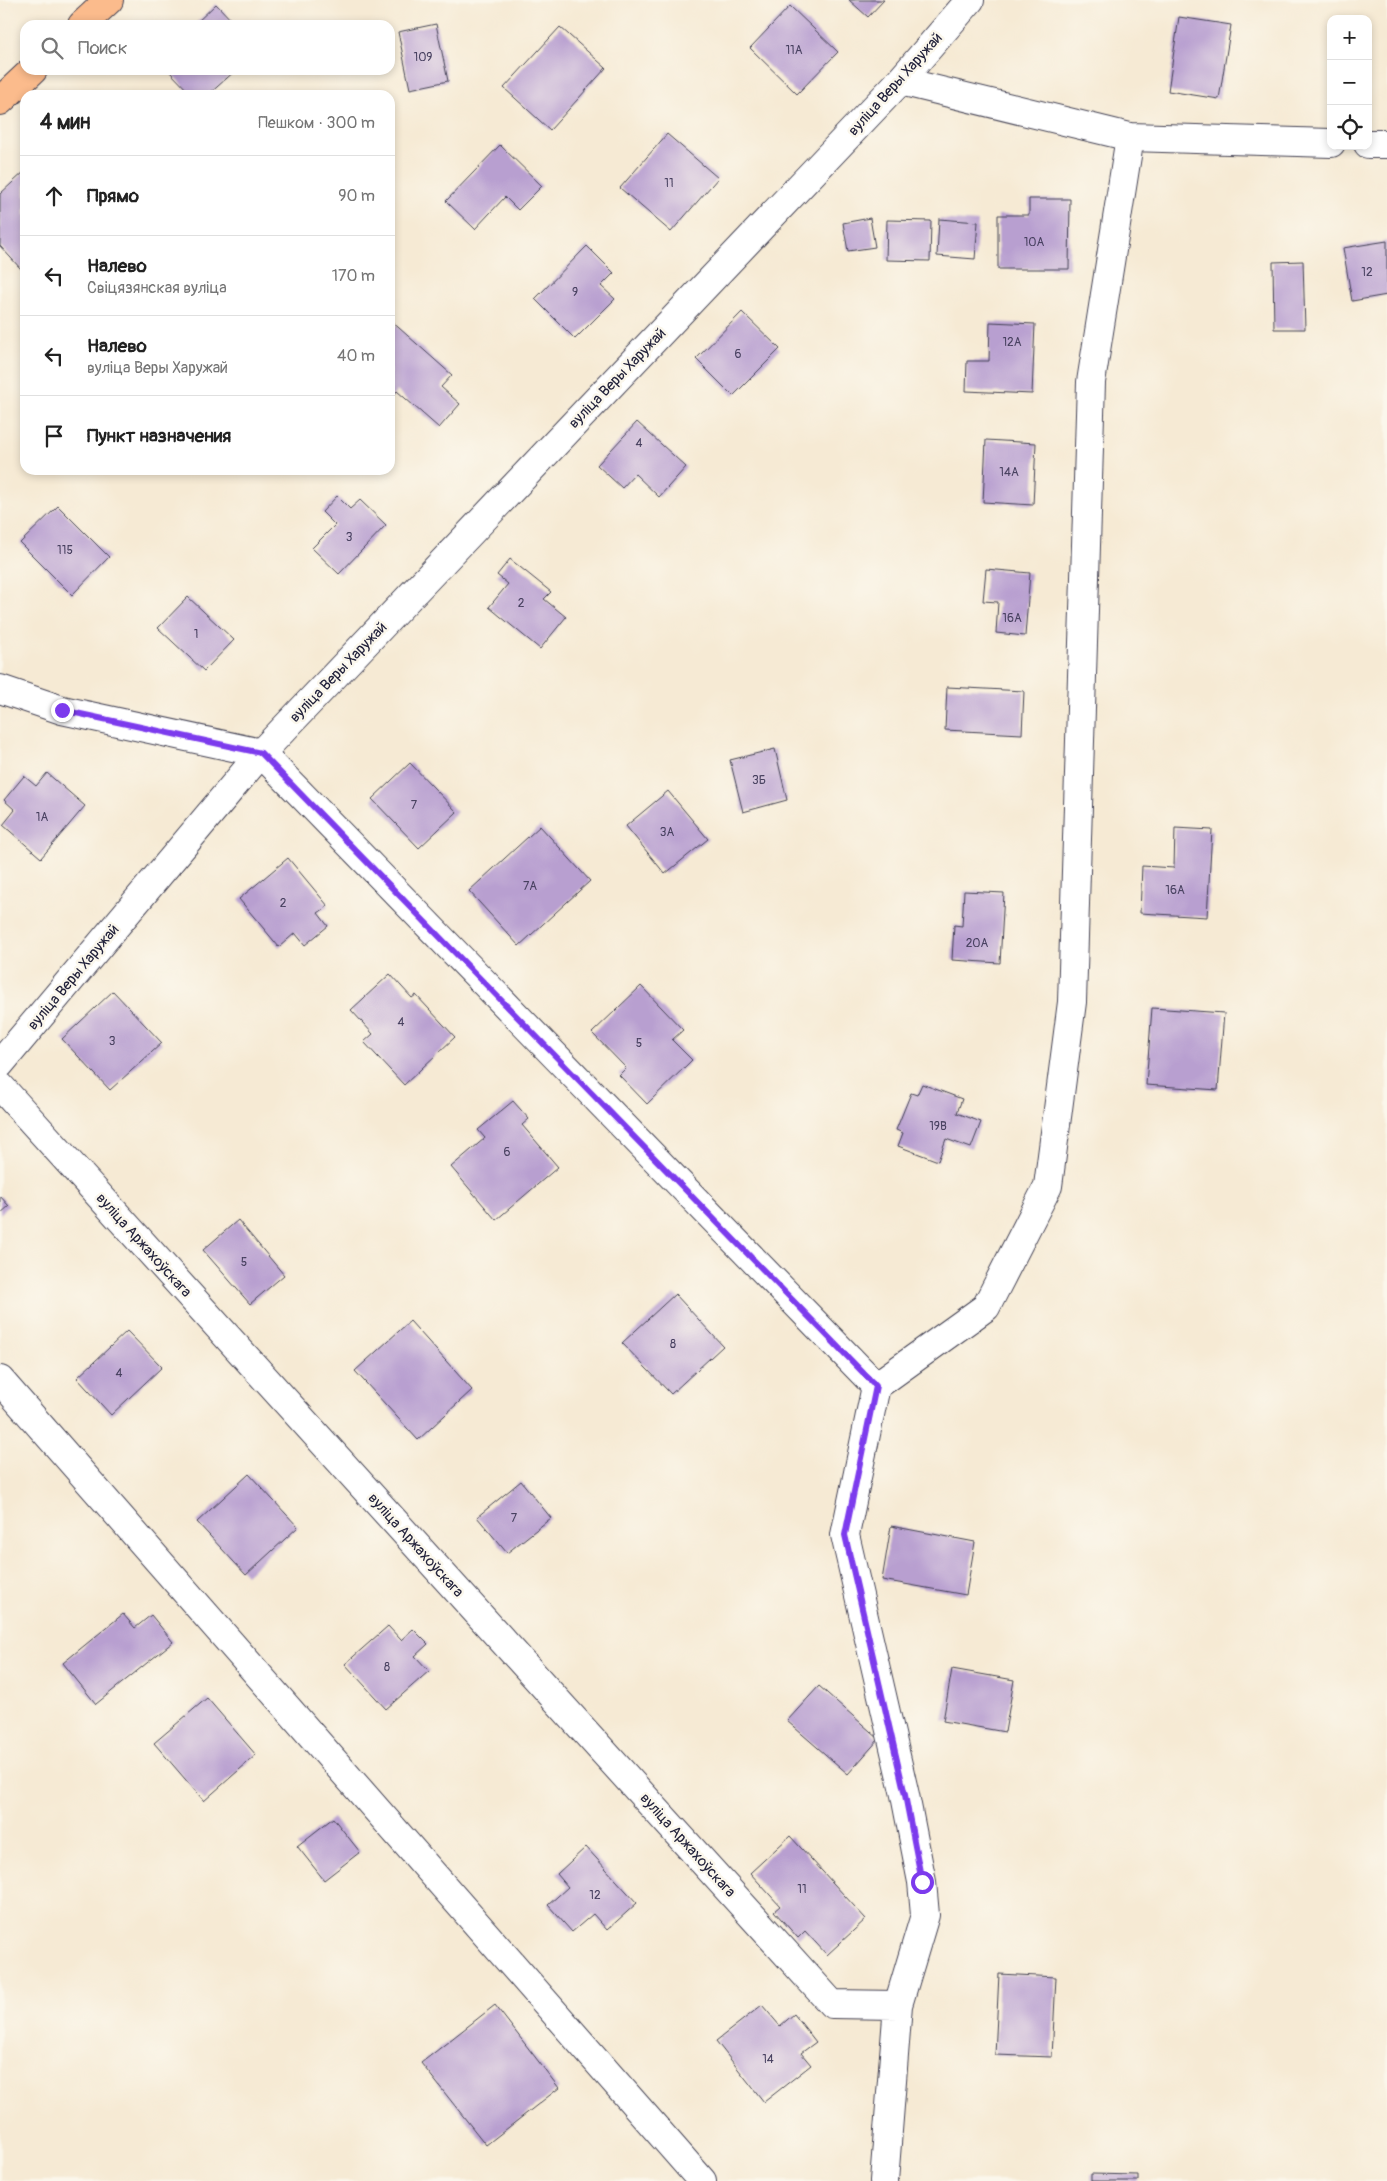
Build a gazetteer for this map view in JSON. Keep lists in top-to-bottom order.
{
  "streets": {
    "street": ["вуліца Веры Харужай", "вуліца Аржахоўскага"]
  },
  "house_numbers": [
    "11А",
    "109",
    "11",
    "10А",
    "12",
    "9",
    "12А",
    "6",
    "4",
    "14А",
    "3",
    "115",
    "2",
    "16А",
    "1",
    "3Б",
    "7",
    "1А",
    "3А",
    "7А",
    "16А",
    "2",
    "20А",
    "4",
    "3",
    "5",
    "19В",
    "6",
    "5",
    "8",
    "4",
    "7",
    "8",
    "11",
    "12",
    "14"
  ],
  "page": {
    "map_buttons": ["+", "−"],
    "search": "Поиск",
    "heading": ["4 мин", "Пешком · 300 m"],
    "list": [
      ["Прямо", "90 m"],
      ["Налево", "Свіцязянская вуліца", "170 m"],
      ["Налево", "вуліца Веры Харужай", "40 m"],
      "Пункт назначения"
    ]
  }
}
